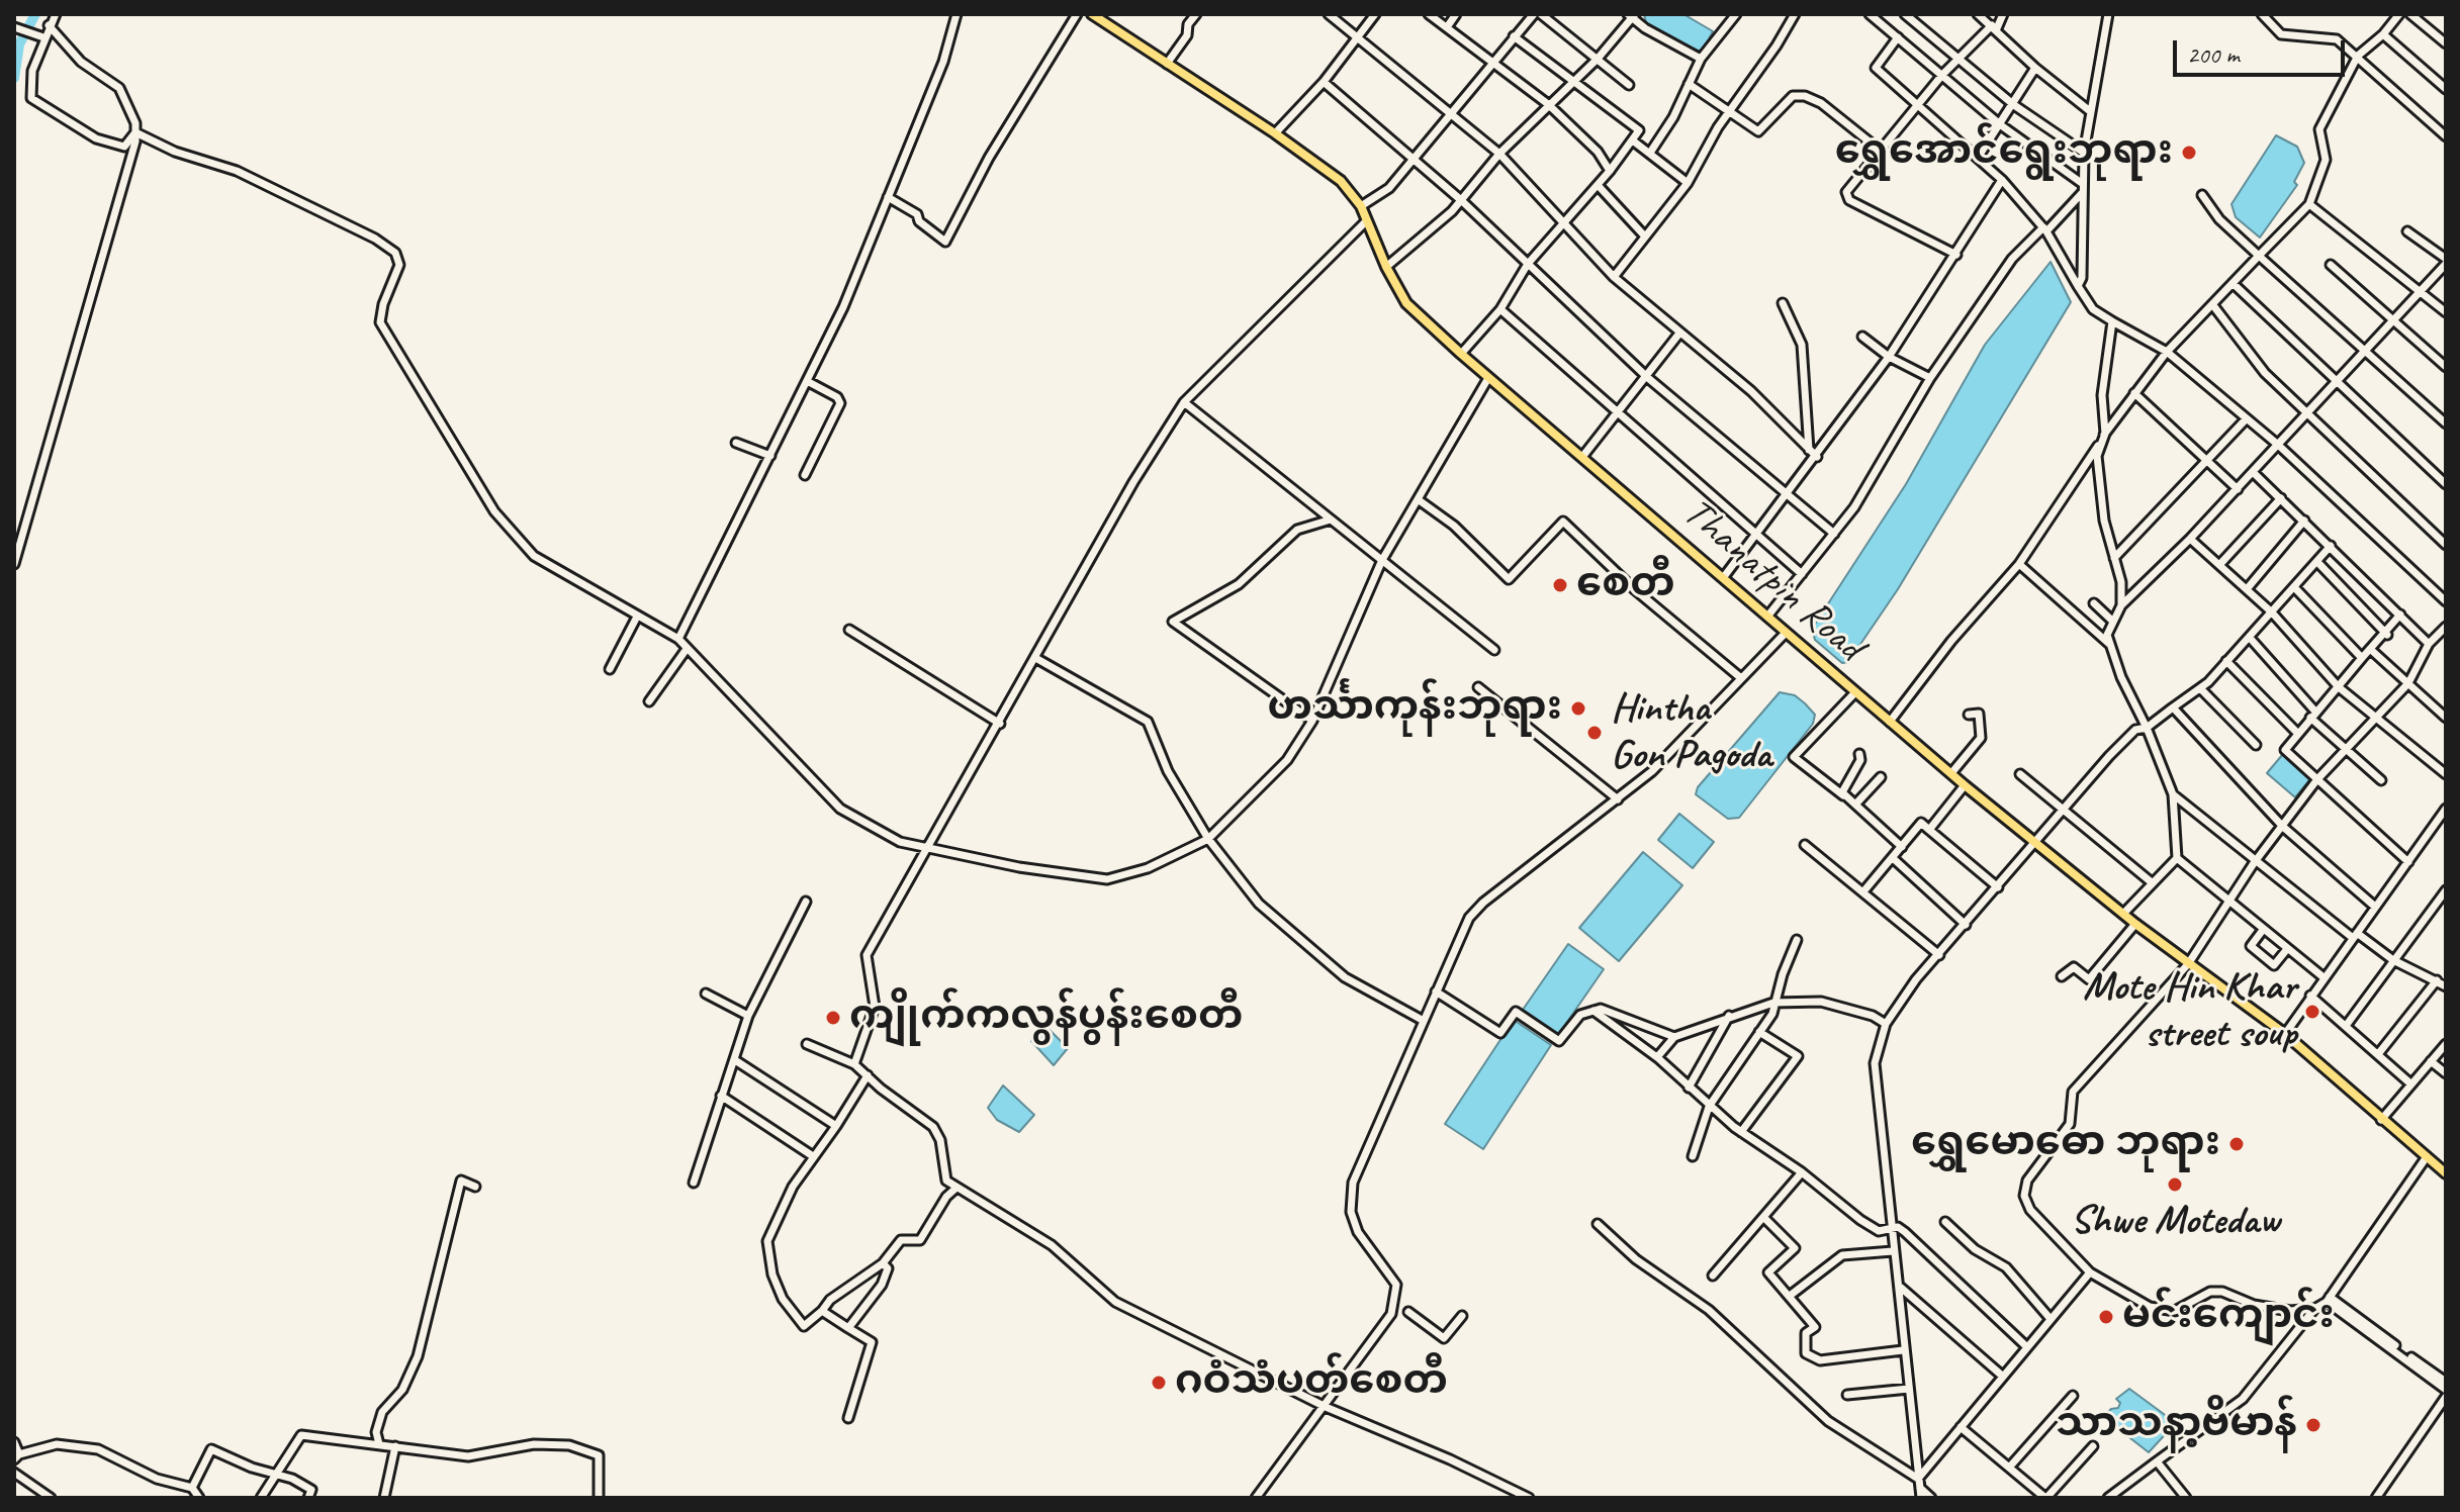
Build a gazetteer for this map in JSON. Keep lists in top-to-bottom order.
{
  "streets": {
    "main road": ["Thanatpin Road"]
  },
  "places": [
    "ရွှေအောင်ရွေးဘုရား",
    "စေတီ",
    "ဟင်္သာကုန်းဘုရား",
    "Hintha Gon Pagoda",
    "Mote Hin Khar street soup",
    "ကျိုက်ကလွန်ပွန်းစေတီ",
    "ရွှေမောဓော ဘုရား",
    "Shwe Motedaw",
    "မင်းကျောင်း",
    "ဂဝံသံပတ်စေတီ",
    "သာသနာ့ဗိမာန်"
  ],
  "scale_bar": "200 m"
}
